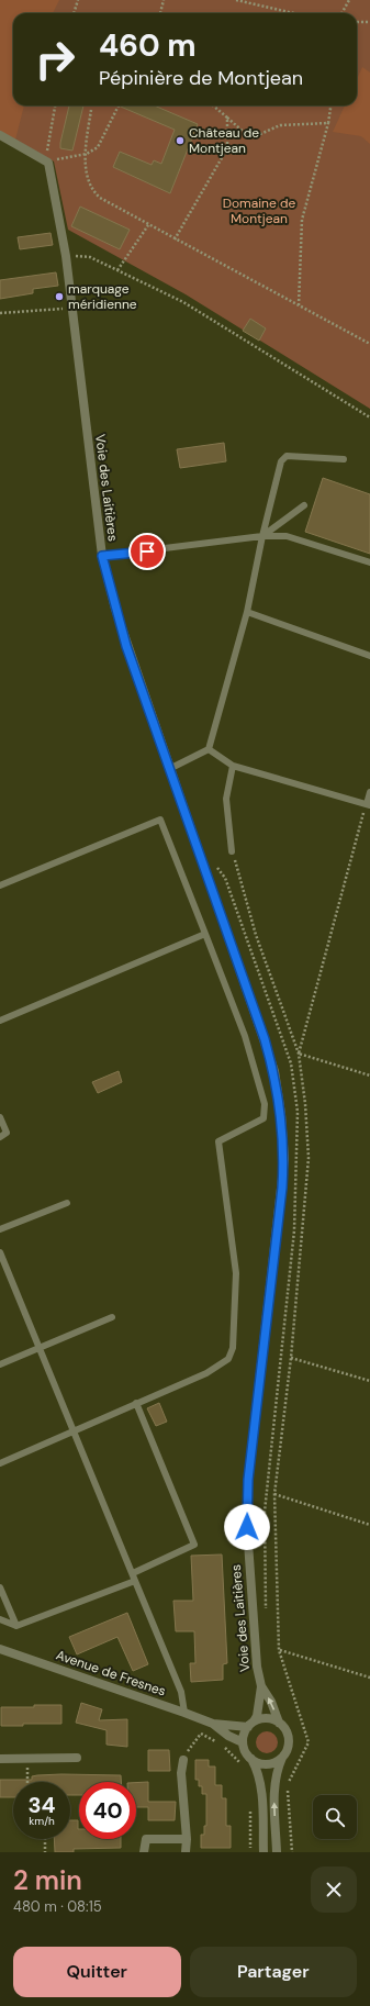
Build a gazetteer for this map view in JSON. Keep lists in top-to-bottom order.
{
  "streets": {
    "street": ["Voie des Laitières", "Avenue de Fresnes"]
  },
  "crossings": [
    ["Voie des Laitières", "Avenue de Fresnes"]
  ],
  "parks": ["Domaine de Montjean"],
  "places": ["Château de Montjean", "marquage méridienne"],
  "page": {
    "turn": ["460 m", "Pépinière de Montjean"],
    "speed": "34 km/h",
    "limit": "40",
    "heading": ["2 min", "480 m · 08:15"],
    "buttons": ["Quitter", "Partager"]
  }
}
